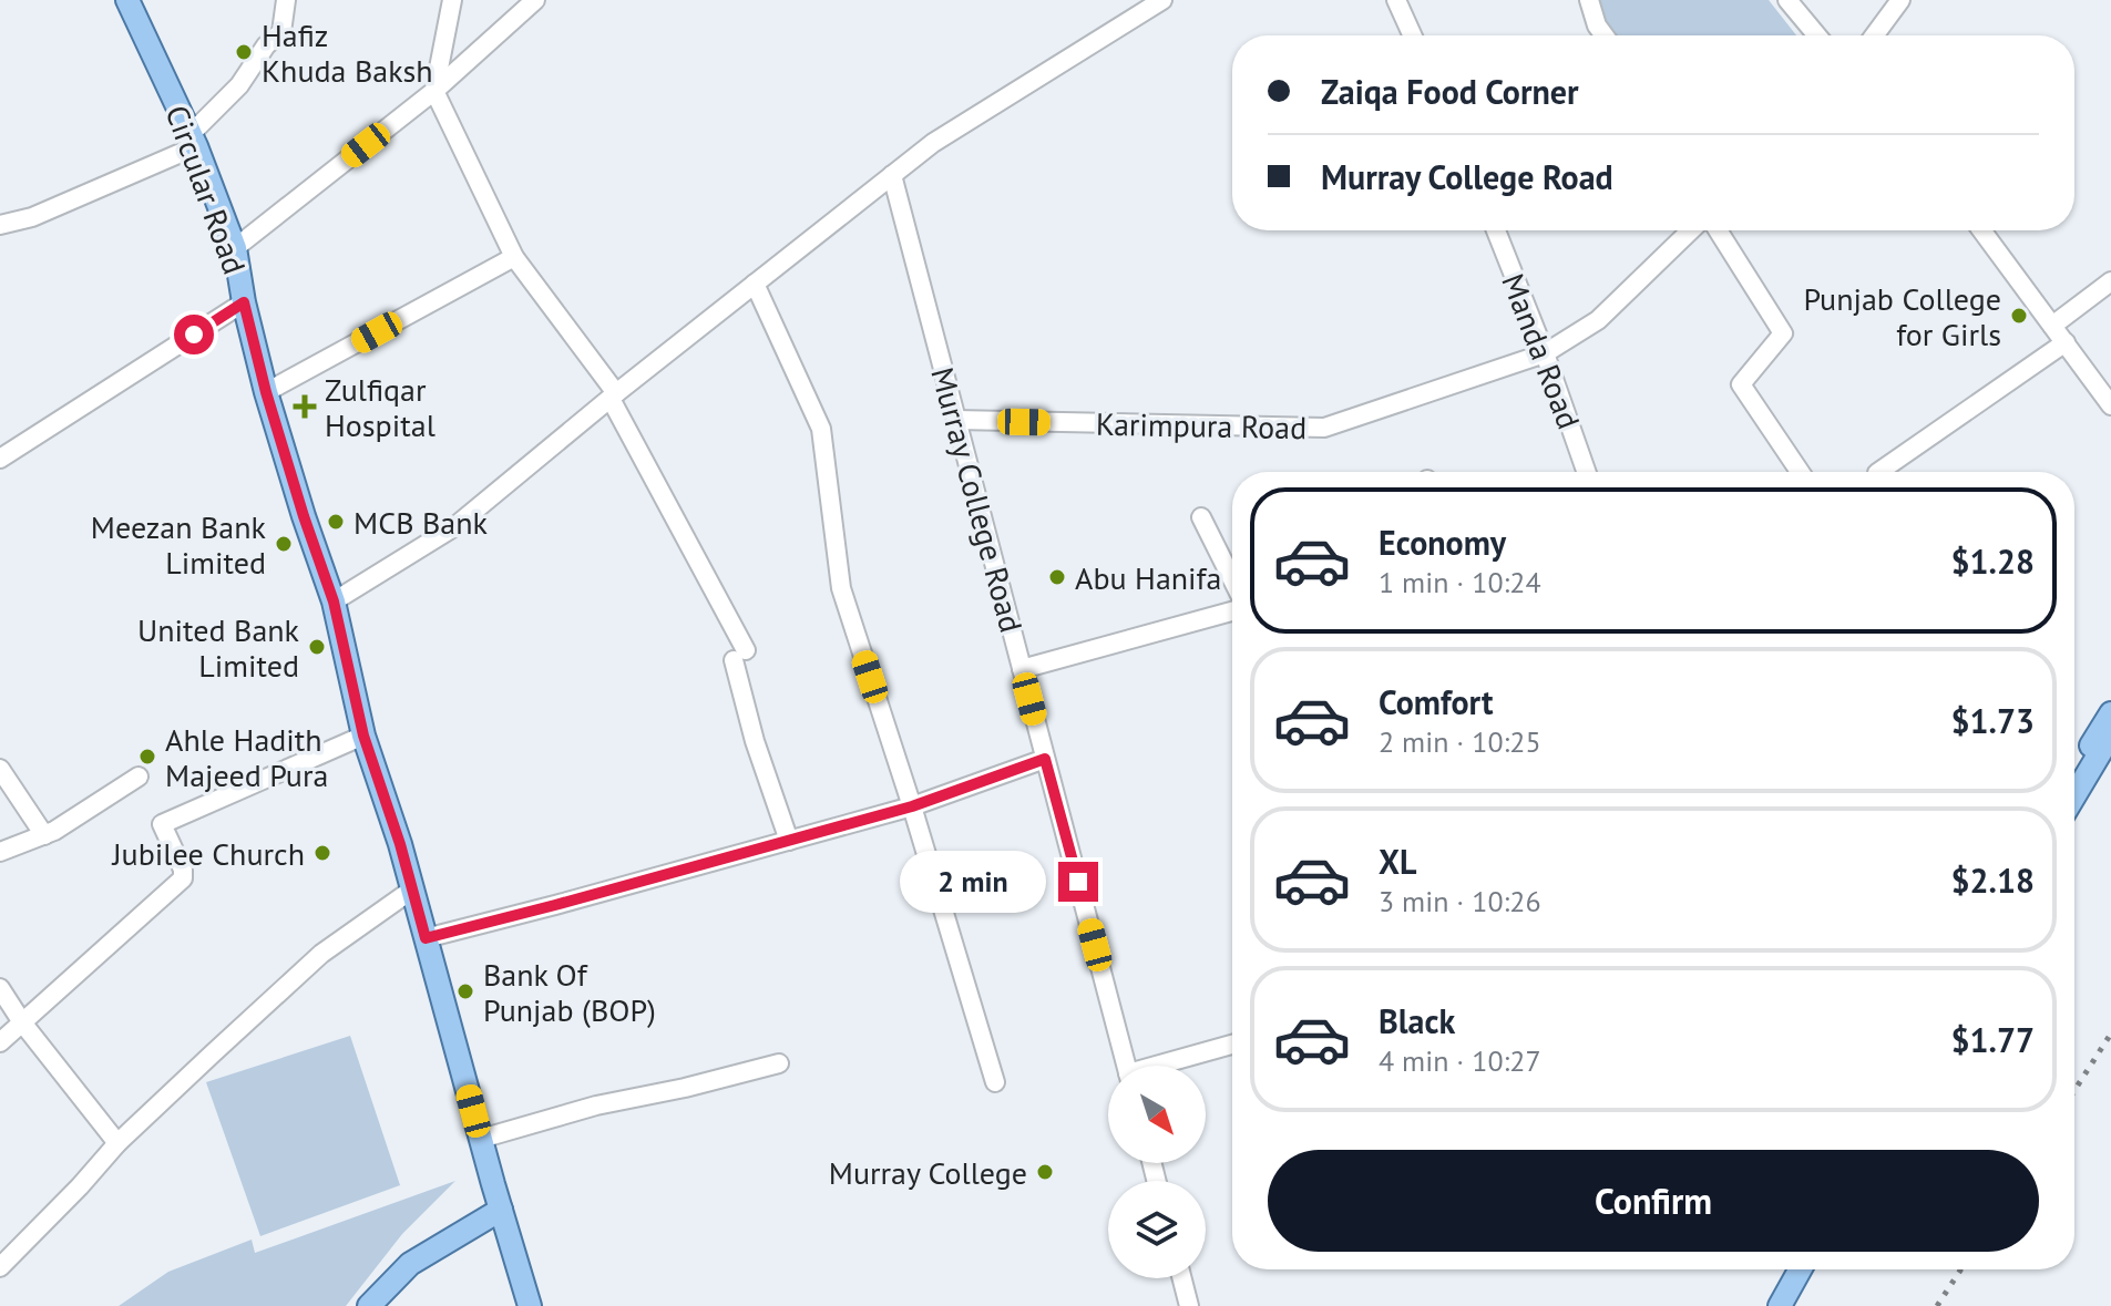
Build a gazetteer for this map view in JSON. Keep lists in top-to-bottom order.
{
  "streets": {
    "main road": ["Circular Road"],
    "street": ["Manda Road", "Karimpura Road", "Murray College Road"]
  },
  "crossings": [
    ["Manda Road", "Karimpura Road"],
    ["Karimpura Road", "Murray College Road"]
  ],
  "places": {
    "other": [
      "Hafiz Khuda Baksh",
      "Punjab College for Girls",
      "MCB Bank",
      "Meezan Bank Limited",
      "Abu Hanifa",
      "United Bank Limited",
      "Ahle Hadith Majeed Pura",
      "Jubilee Church",
      "Bank Of Punjab (BOP)",
      "Murray College"
    ],
    "health": ["Zulfiqar Hospital"]
  },
  "north": "bottom right",
  "page": {
    "banner": ["Zaiqa Food Corner", "Murray College Road"],
    "list": [
      {
        "name": "Economy",
        "note": "1 min · 10:24",
        "value": "$1.28"
      },
      {
        "name": "Comfort",
        "note": "2 min · 10:25",
        "value": "$1.73"
      },
      {
        "name": "XL",
        "note": "3 min · 10:26",
        "value": "$2.18"
      },
      {
        "name": "Black",
        "note": "4 min · 10:27",
        "value": "$1.77"
      }
    ],
    "bubble": "2 min",
    "buttons": "Confirm"
  }
}
